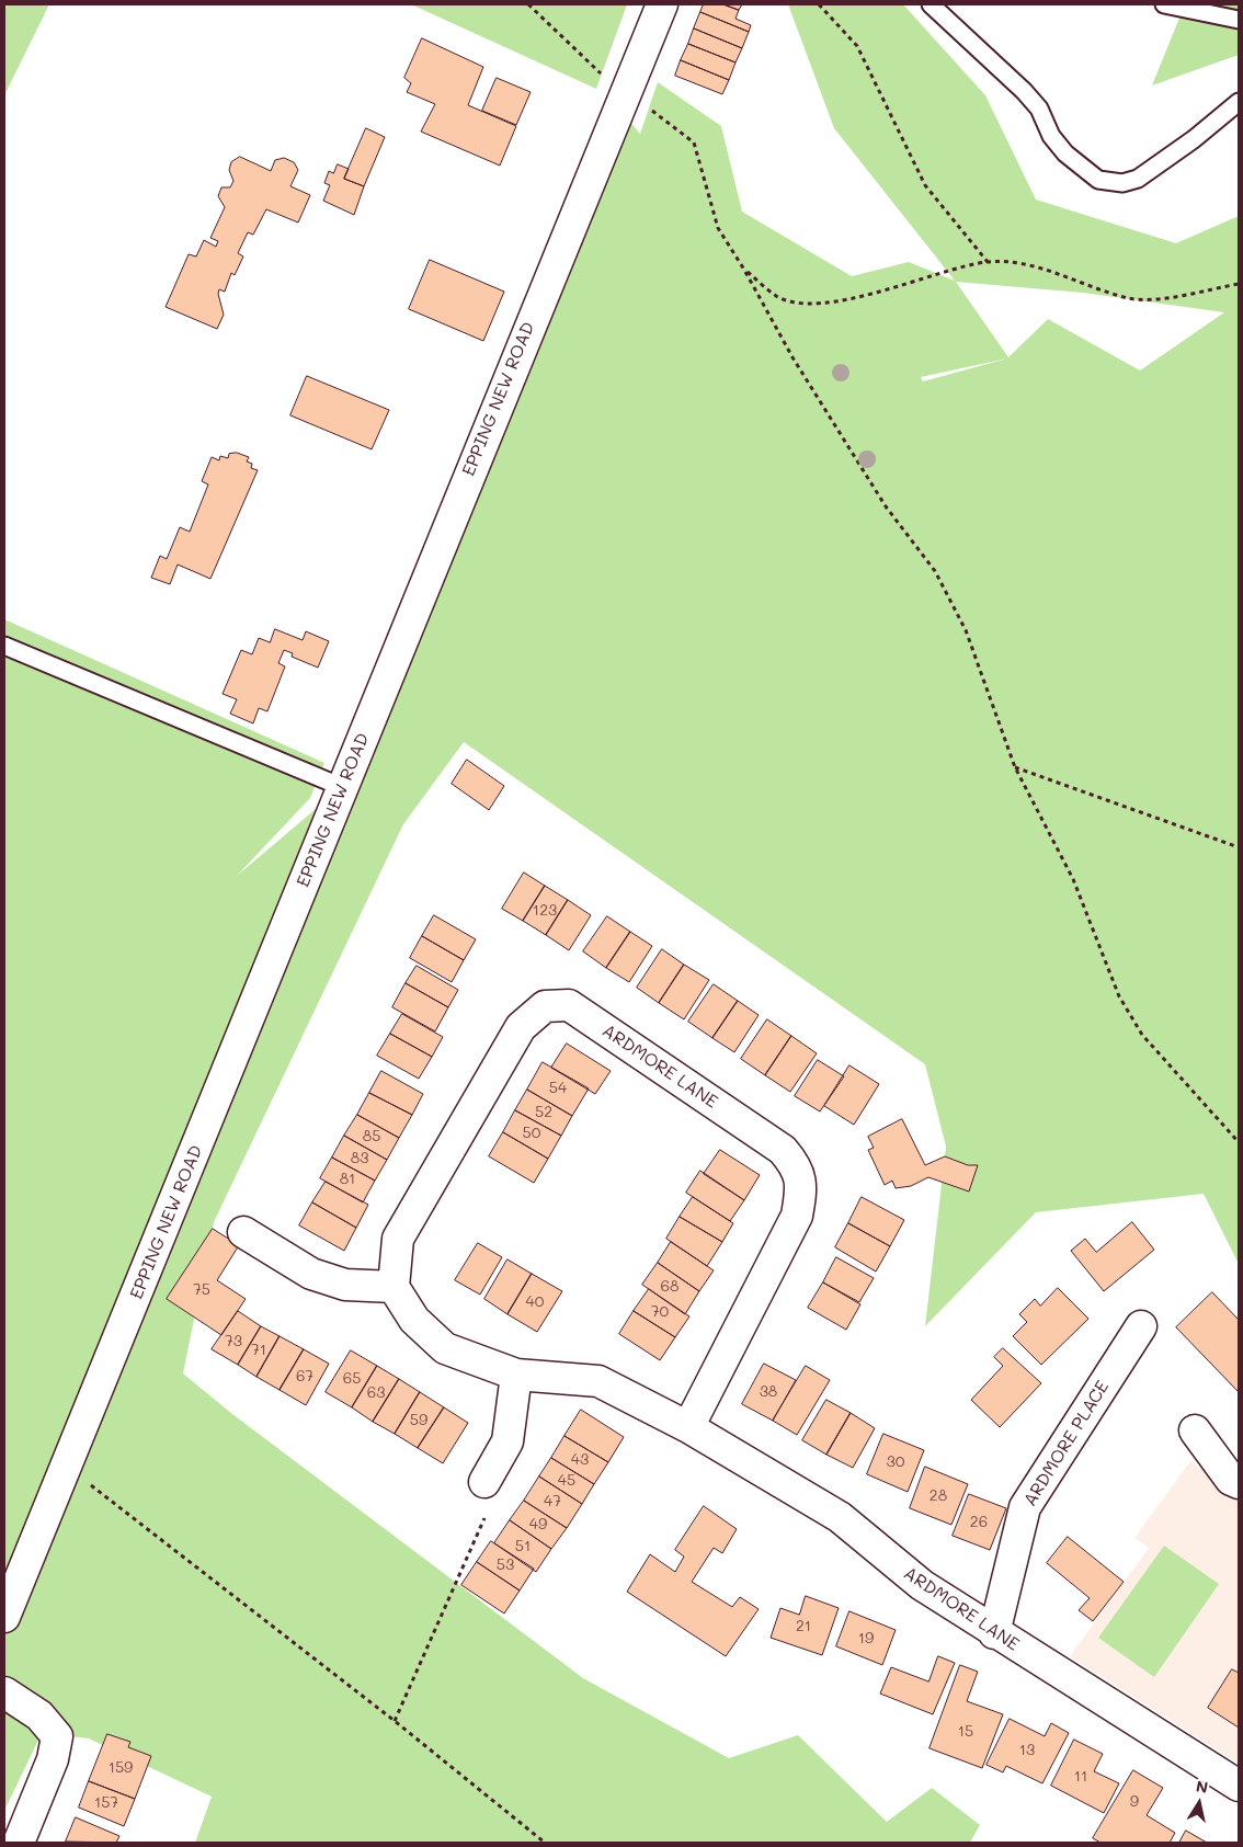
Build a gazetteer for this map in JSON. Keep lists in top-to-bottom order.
{
  "streets": {
    "street": ["EPPING NEW ROAD", "ARDMORE LANE", "ARDMORE PLACE"]
  },
  "crossings": [
    ["ARDMORE LANE", "ARDMORE PLACE"]
  ],
  "house_numbers": [
    "123",
    "54",
    "52",
    "50",
    "85",
    "83",
    "81",
    "68",
    "75",
    "40",
    "70",
    "73",
    "71",
    "67",
    "65",
    "38",
    "63",
    "59",
    "43",
    "30",
    "45",
    "28",
    "47",
    "26",
    "49",
    "51",
    "53",
    "21",
    "19",
    "15",
    "13",
    "159",
    "11",
    "9",
    "157"
  ],
  "north": "top"
}
